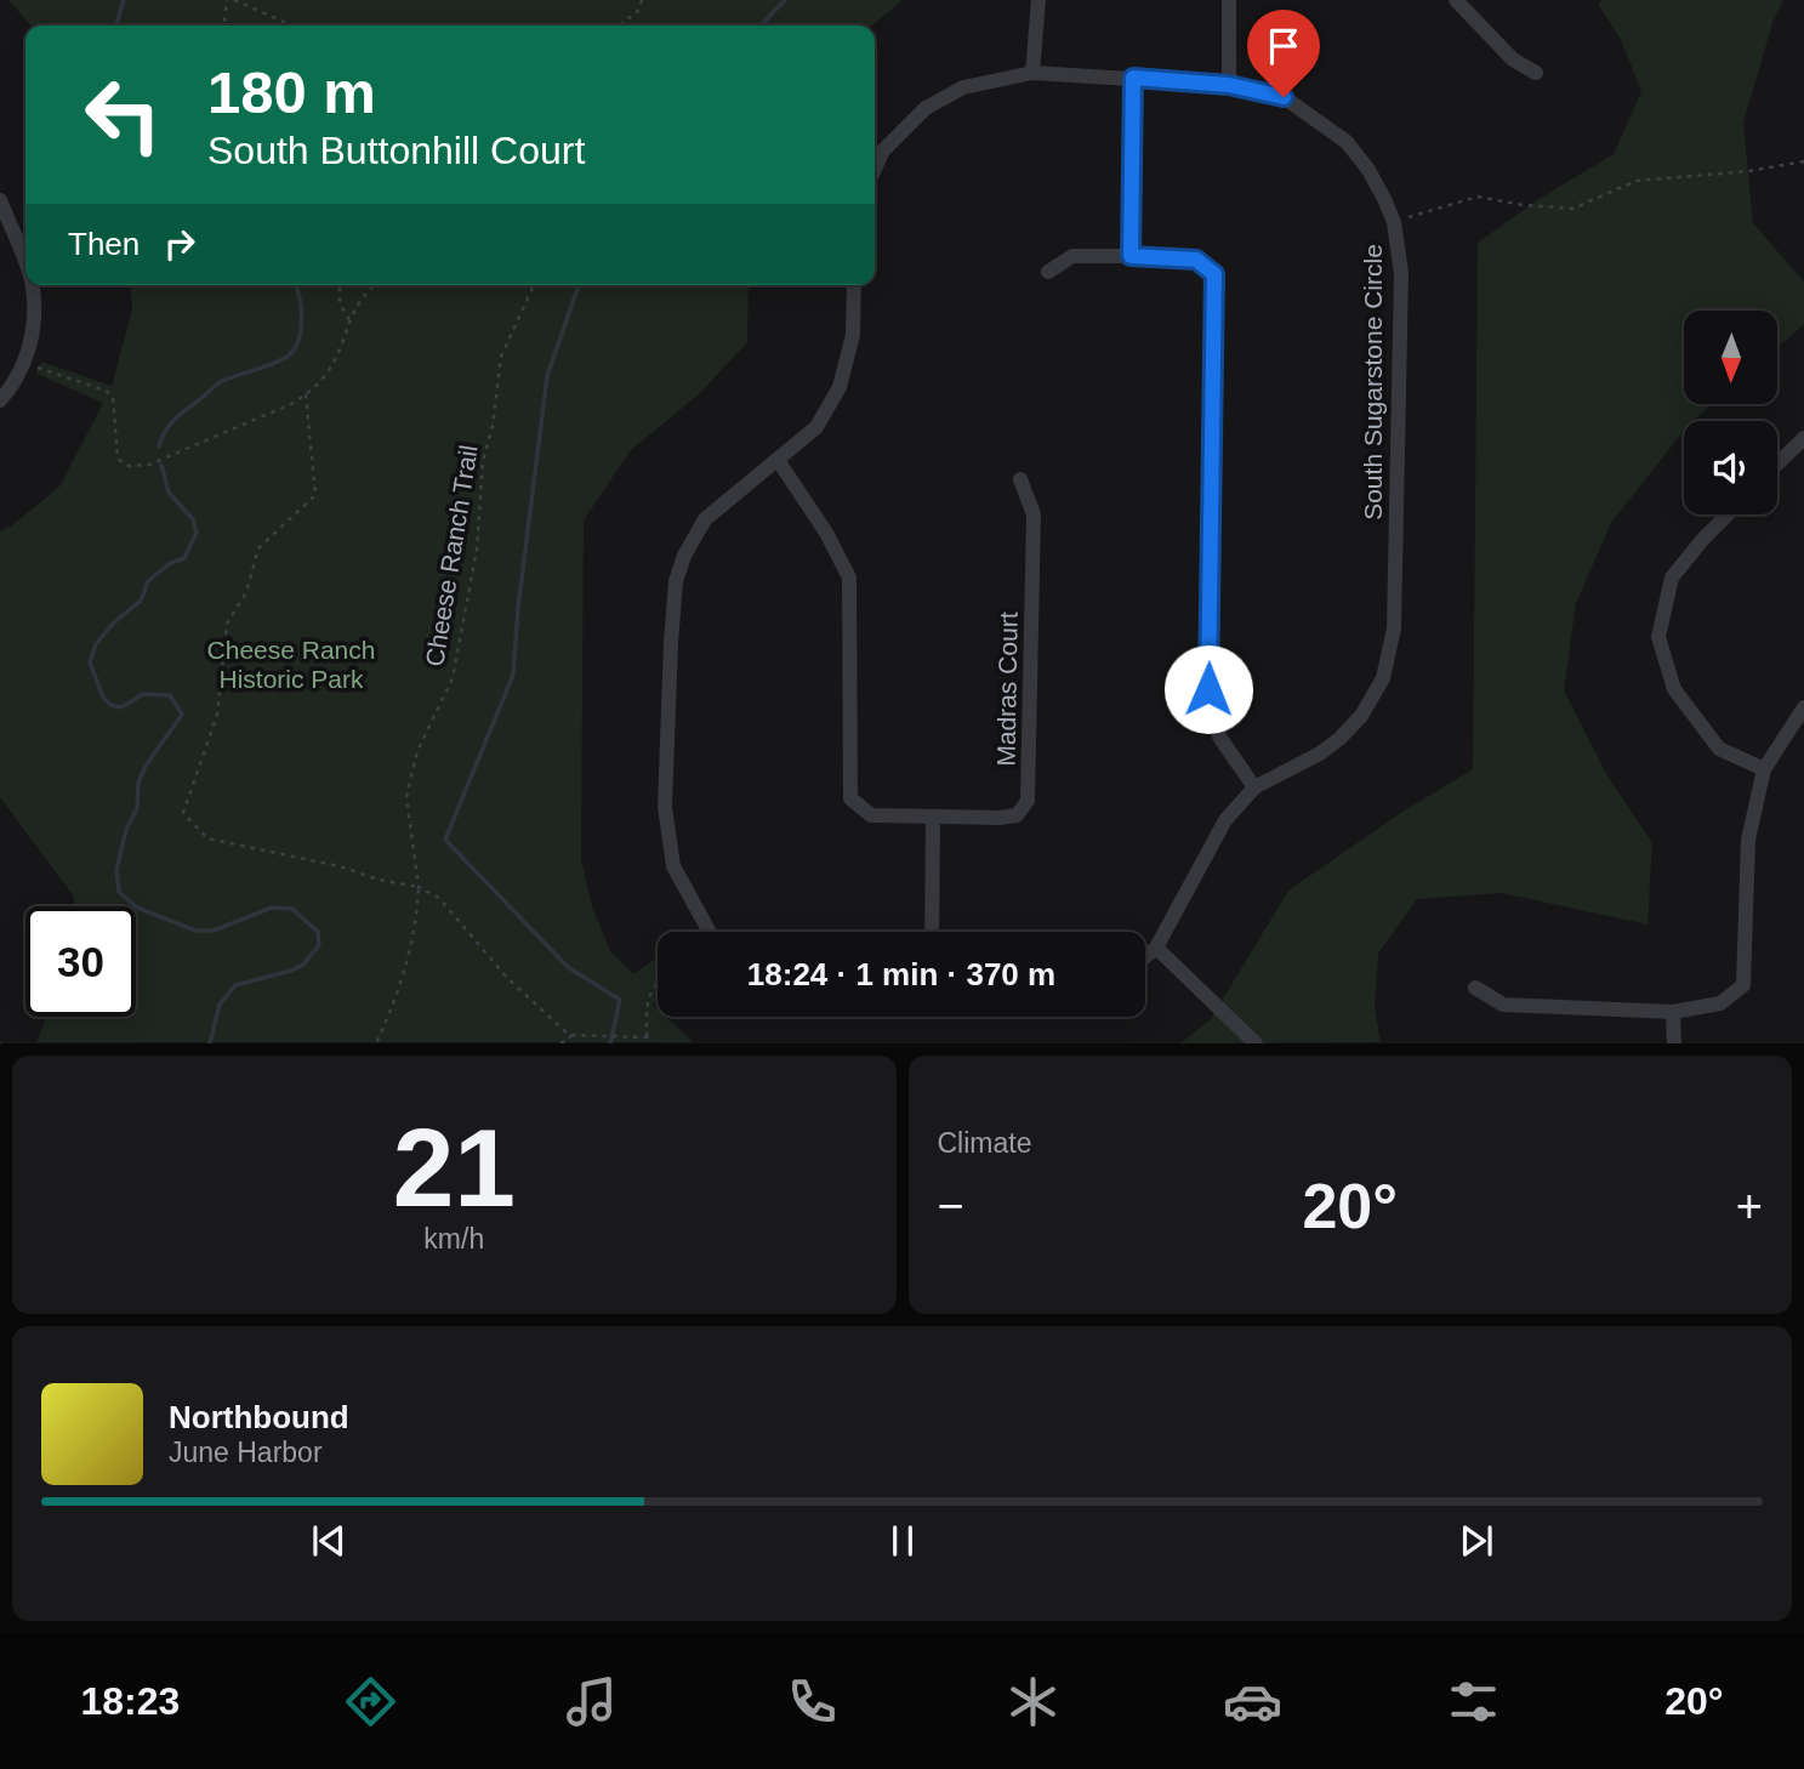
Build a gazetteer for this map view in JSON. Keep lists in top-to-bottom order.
{
  "streets": {
    "street": ["South Sugarstone Circle", "Madras Court"],
    "path": ["Cheese Ranch Trail"]
  },
  "parks": ["Cheese Ranch Historic Park"],
  "north": "bottom",
  "page": {
    "turn": ["180 m", "South Buttonhill Court"],
    "then": "Then",
    "limit": "30",
    "trip": "18:24 · 1 min · 370 m",
    "tile": [
      ["21", "km/h"],
      "Climate"
    ],
    "heat": ["−", "20°", "+"],
    "song": ["Northbound", "June Harbor"],
    "tabs": ["18:23", "20°"]
  }
}
